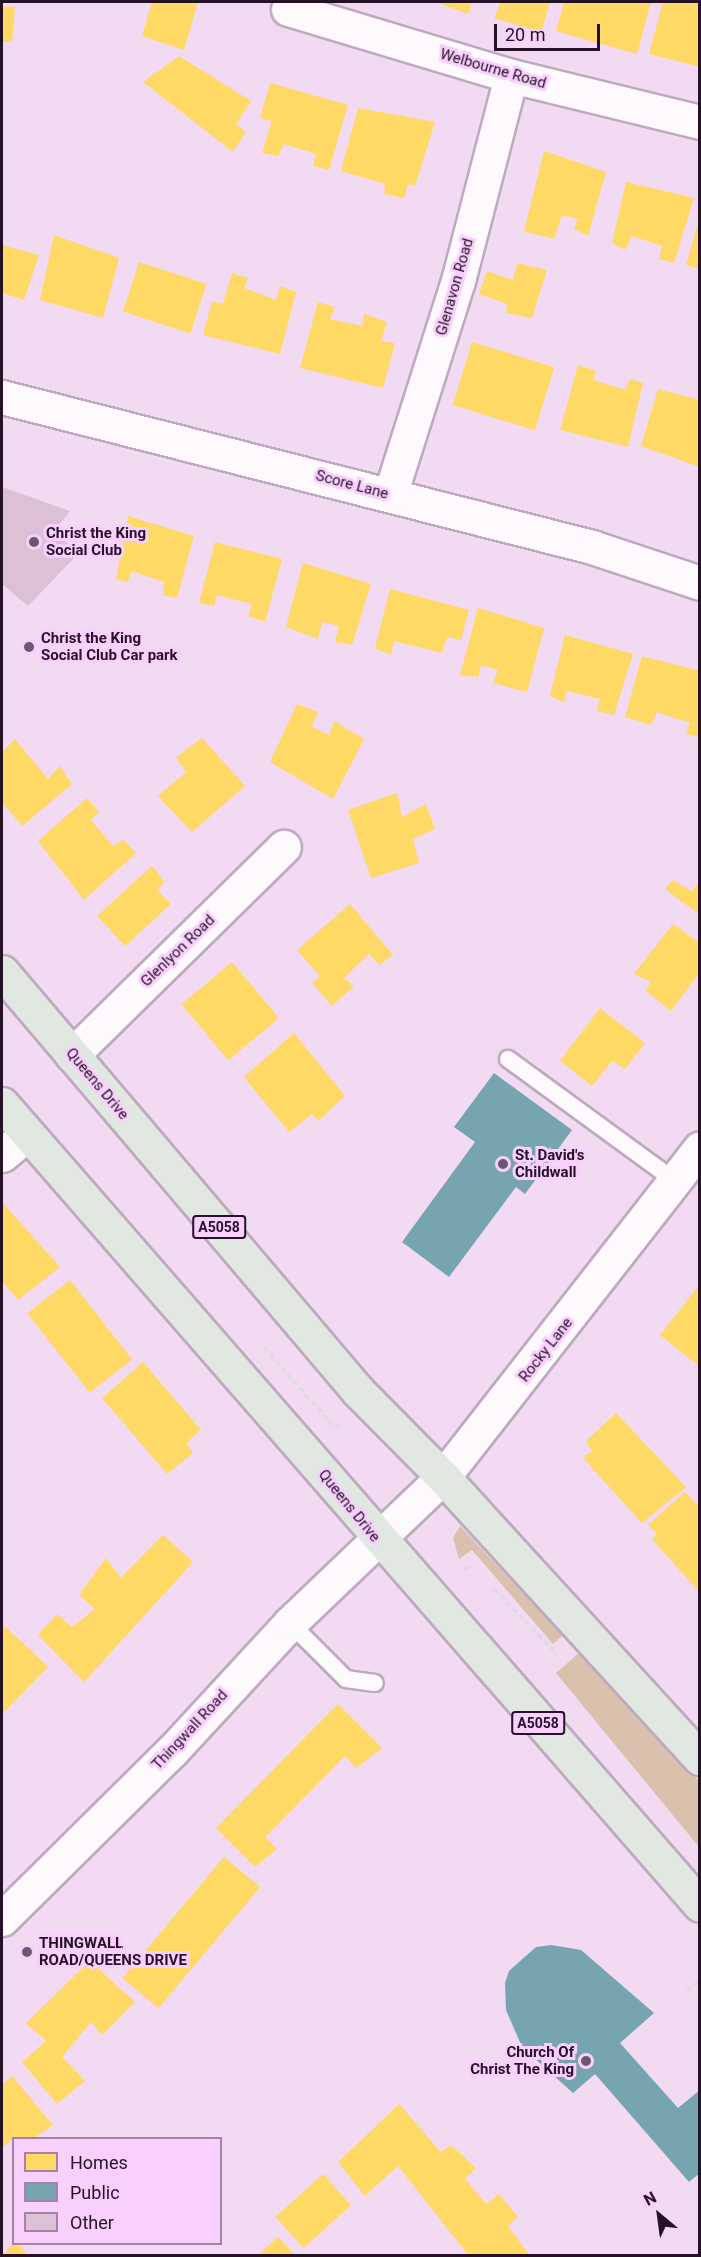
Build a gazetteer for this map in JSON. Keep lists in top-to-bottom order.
{
  "streets": {
    "highway": ["Queens Drive", "A5058"],
    "street": [
      "Welbourne Road",
      "Glenavon Road",
      "Score Lane",
      "Glenlyon Road",
      "Rocky Lane",
      "Thingwall Road"
    ]
  },
  "crossings": [
    ["Welbourne Road", "Glenavon Road"],
    ["Glenavon Road", "Score Lane"],
    ["Glenlyon Road", "Queens Drive"],
    ["Queens Drive", "Rocky Lane"],
    ["Queens Drive", "Thingwall Road"],
    ["Rocky Lane", "Thingwall Road"]
  ],
  "places": [
    "Christ the King Social Club",
    "Christ the King Social Club Car park",
    "St. David's Childwall",
    "THINGWALL ROAD/QUEENS DRIVE",
    "Church Of Christ The King"
  ],
  "legend": ["Homes", "Public", "Other"],
  "scale_bar": "20 m",
  "north": "top left"
}
